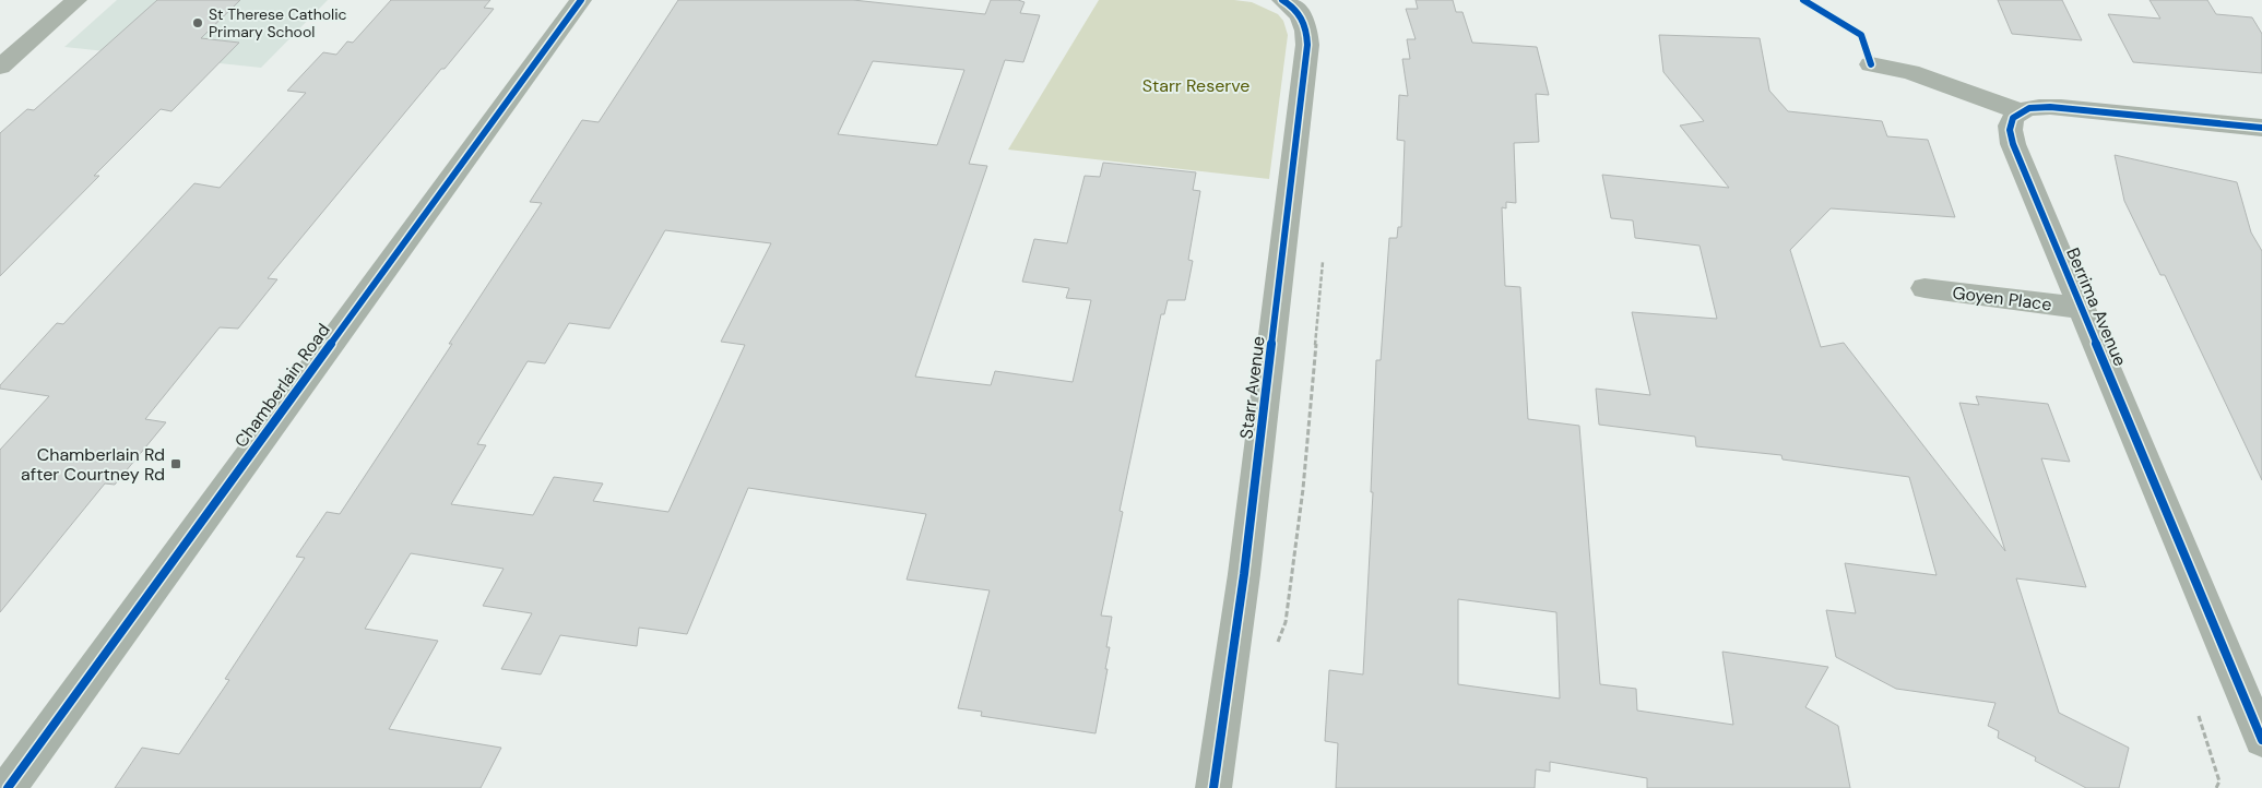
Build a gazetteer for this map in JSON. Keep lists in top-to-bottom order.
{
  "streets": {
    "street": [
      "Goyen Place",
      "Berrima Avenue",
      "Chamberlain Road",
      "Starr Avenue"
    ]
  },
  "crossings": [
    ["Goyen Place", "Berrima Avenue"]
  ],
  "parks": ["Starr Reserve"],
  "places": {
    "other": ["St Therese Catholic Primary School"],
    "transit": ["Chamberlain Rd after Courtney Rd"]
  }
}
